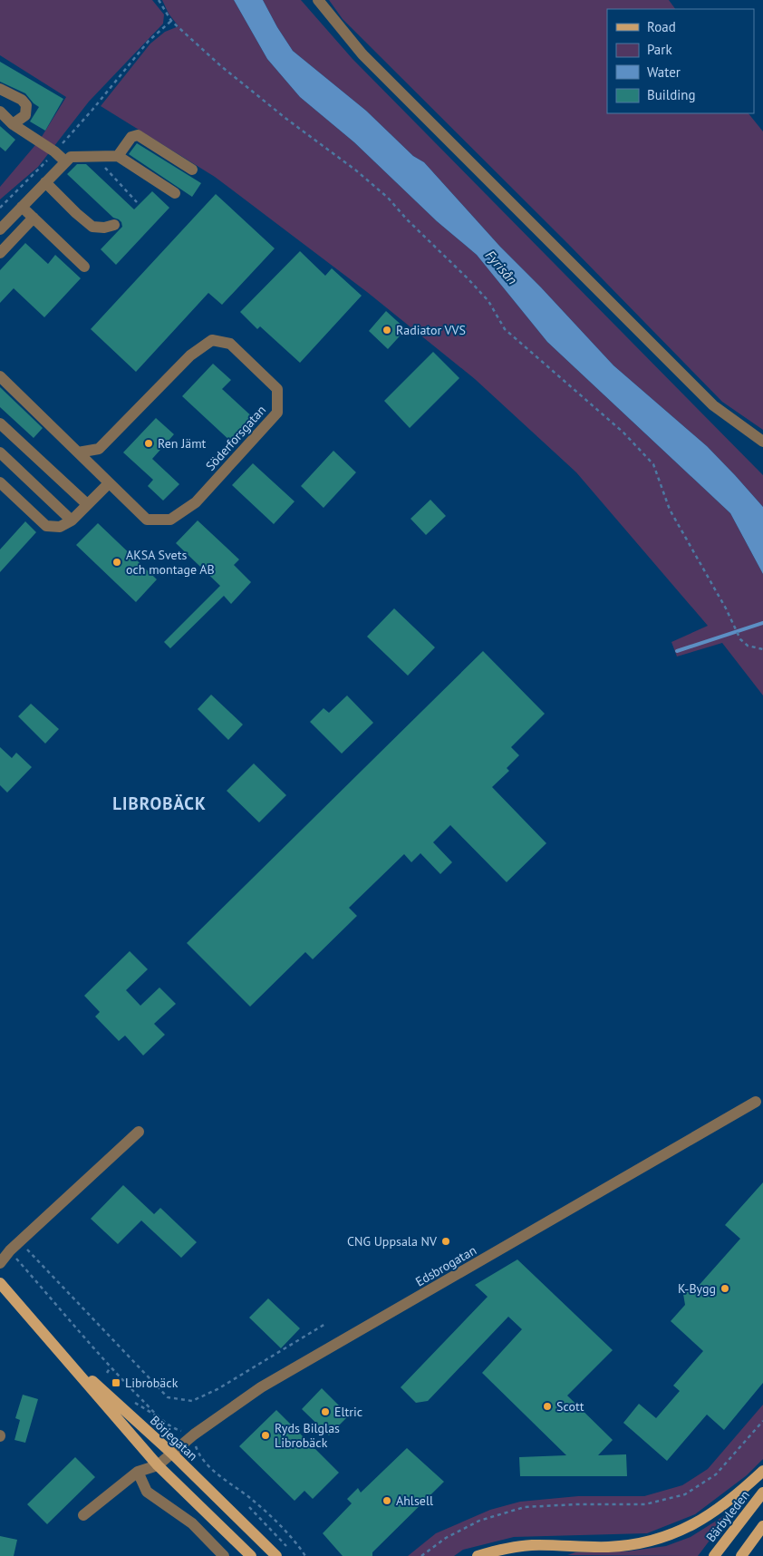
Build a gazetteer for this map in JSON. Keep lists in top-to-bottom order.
{
  "streets": {
    "main road": ["Börjegatan", "Bärbyleden"],
    "street": ["Söderforsgatan", "Edsbrogatan"]
  },
  "crossings": [
    ["Edsbrogatan", "Börjegatan"]
  ],
  "districts": ["LIBROBÄCK"],
  "water": ["Fyrisån"],
  "places": {
    "other": [
      "Radiator VVS",
      "Ren Jämt",
      "AKSA Svets och montage AB",
      "CNG Uppsala NV",
      "K-Bygg",
      "Scott",
      "Eltric",
      "Ryds Bilglas Librobäck",
      "Ahlsell"
    ],
    "transit": ["Librobäck"]
  },
  "legend": [
    "Road",
    "Park",
    "Water",
    "Building"
  ]
}
